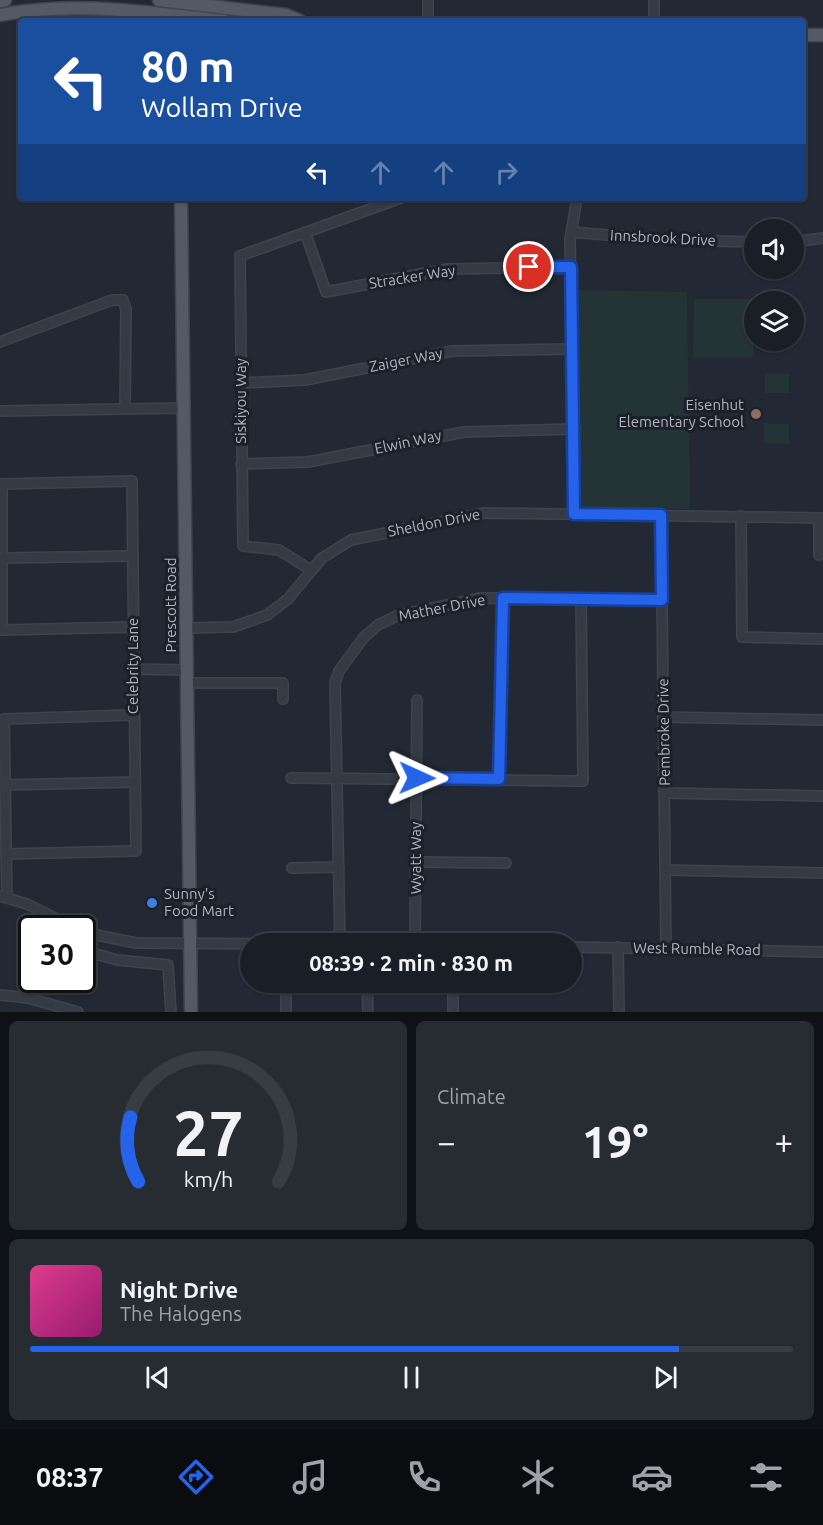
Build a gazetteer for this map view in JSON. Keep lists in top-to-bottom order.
{
  "streets": {
    "main road": ["Prescott Road"],
    "street": [
      "Innsbrook Drive",
      "Stracker Way",
      "Zaiger Way",
      "Siskiyou Way",
      "Elwin Way",
      "Sheldon Drive",
      "Mather Drive",
      "Celebrity Lane",
      "Pembroke Drive",
      "Wyatt Way",
      "West Rumble Road"
    ]
  },
  "crossings": [
    ["Stracker Way", "Siskiyou Way"],
    ["Zaiger Way", "Siskiyou Way"],
    ["Siskiyou Way", "Elwin Way"],
    ["Siskiyou Way", "Sheldon Drive"],
    ["Sheldon Drive", "Prescott Road"],
    ["Sheldon Drive", "Pembroke Drive"],
    ["Mather Drive", "Pembroke Drive"],
    ["Pembroke Drive", "West Rumble Road"]
  ],
  "places": ["Eisenhut Elementary School", "Sunny's Food Mart"],
  "page": {
    "turn": ["80 m", "Wollam Drive"],
    "limit": "30",
    "trip": "08:39 · 2 min · 830 m",
    "tile": "Climate",
    "heat": ["−", "19°", "+"],
    "song": ["Night Drive", "The Halogens"],
    "tabs": "08:37",
    "gauge": ["27", "km/h"]
  }
}
